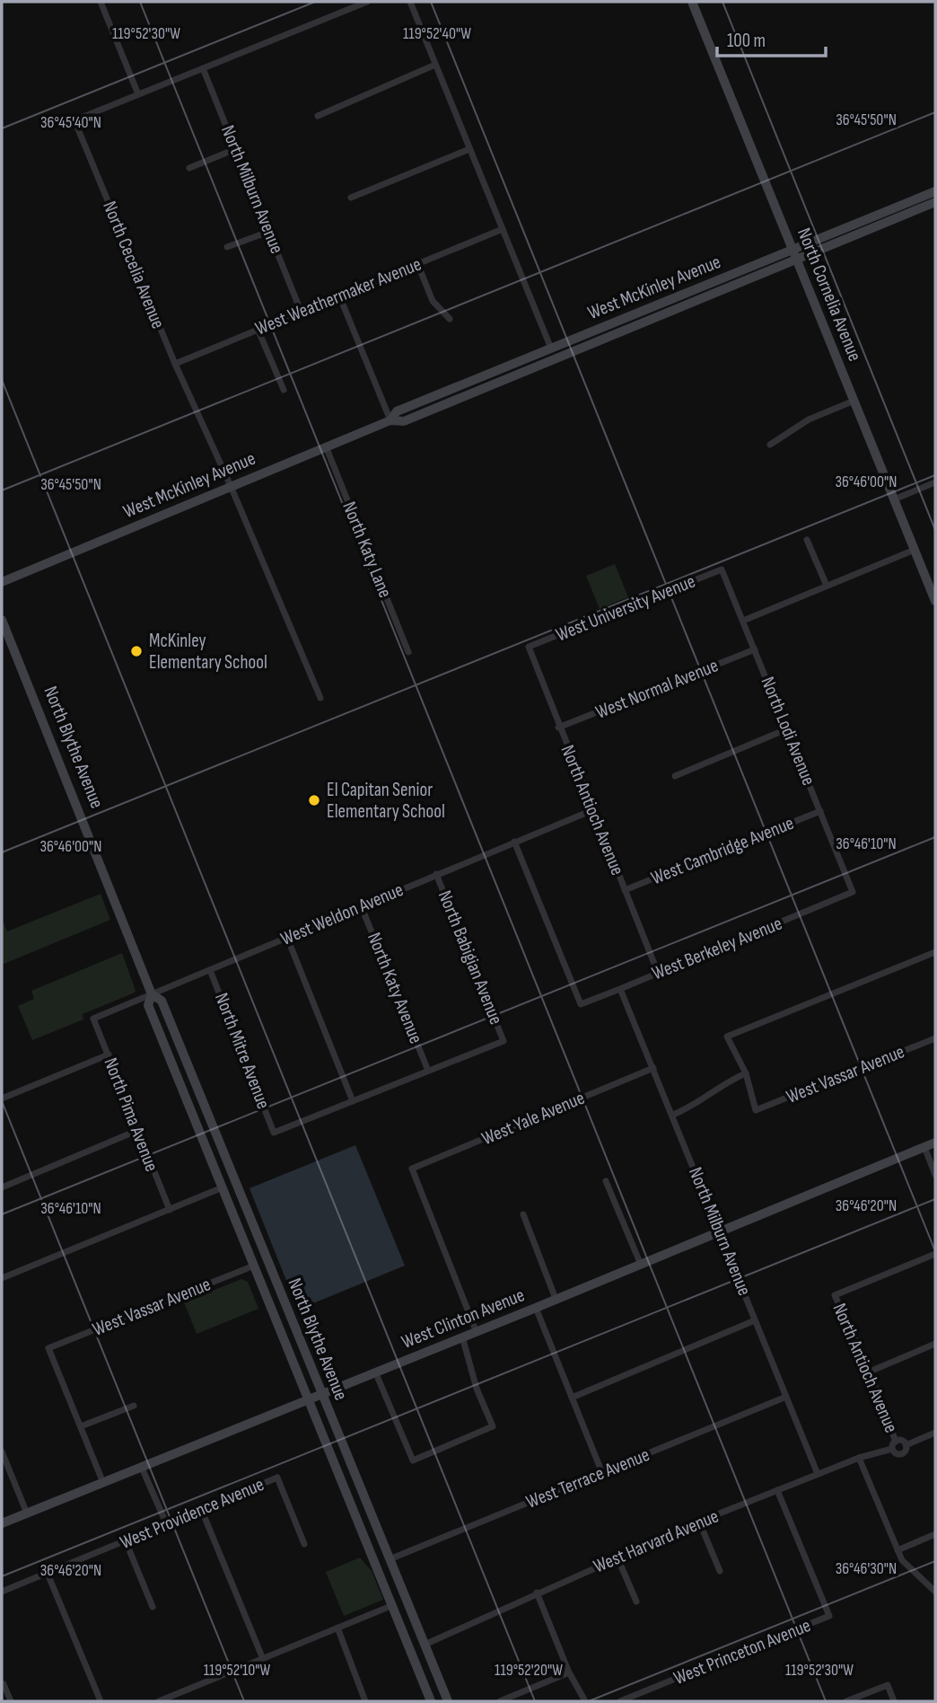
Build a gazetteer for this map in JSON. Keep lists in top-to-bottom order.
{
  "streets": {
    "main road": [
      "West McKinley Avenue",
      "North Cornelia Avenue",
      "North Blythe Avenue",
      "West Clinton Avenue"
    ],
    "street": [
      "North Milburn Avenue",
      "North Cecelia Avenue",
      "West Weathermaker Avenue",
      "North Katy Lane",
      "West University Avenue",
      "West Normal Avenue",
      "North Lodi Avenue",
      "North Antioch Avenue",
      "West Cambridge Avenue",
      "West Weldon Avenue",
      "West Berkeley Avenue",
      "North Babigian Avenue",
      "North Katy Avenue",
      "North Mitre Avenue",
      "West Vassar Avenue",
      "North Pima Avenue",
      "West Yale Avenue",
      "West Terrace Avenue",
      "West Providence Avenue",
      "West Harvard Avenue",
      "West Princeton Avenue"
    ]
  },
  "crossings": [
    ["North Milburn Avenue", "North Cecelia Avenue"],
    ["North Milburn Avenue", "West Weathermaker Avenue"],
    ["North Milburn Avenue", "West Berkeley Avenue"],
    ["North Milburn Avenue", "West Yale Avenue"],
    ["North Milburn Avenue", "West Clinton Avenue"],
    ["North Milburn Avenue", "West Terrace Avenue"],
    ["North Milburn Avenue", "West Harvard Avenue"],
    ["North Cecelia Avenue", "West McKinley Avenue"],
    ["North Cecelia Avenue", "West Weathermaker Avenue"],
    ["West McKinley Avenue", "North Cornelia Avenue"],
    ["West McKinley Avenue", "North Katy Lane"],
    ["West University Avenue", "North Lodi Avenue"],
    ["West University Avenue", "North Antioch Avenue"],
    ["West Normal Avenue", "North Lodi Avenue"],
    ["West Normal Avenue", "North Antioch Avenue"],
    ["North Lodi Avenue", "West Cambridge Avenue"],
    ["North Lodi Avenue", "West Berkeley Avenue"],
    ["North Blythe Avenue", "West Weldon Avenue"],
    ["North Blythe Avenue", "West Vassar Avenue"],
    ["North Blythe Avenue", "West Clinton Avenue"],
    ["North Blythe Avenue", "West Terrace Avenue"],
    ["North Blythe Avenue", "West Harvard Avenue"],
    ["North Antioch Avenue", "West Cambridge Avenue"],
    ["North Antioch Avenue", "West Weldon Avenue"],
    ["North Antioch Avenue", "West Berkeley Avenue"],
    ["North Antioch Avenue", "West Harvard Avenue"],
    ["West Weldon Avenue", "West Berkeley Avenue"],
    ["West Weldon Avenue", "North Babigian Avenue"],
    ["West Weldon Avenue", "North Katy Avenue"],
    ["West Weldon Avenue", "North Mitre Avenue"],
    ["West Weldon Avenue", "North Pima Avenue"],
    ["North Babigian Avenue", "North Katy Avenue"],
    ["West Yale Avenue", "West Clinton Avenue"],
    ["West Harvard Avenue", "West Princeton Avenue"]
  ],
  "places": ["McKinley Elementary School", "El Capitan Senior Elementary School"],
  "scale_bar": "100 m",
  "coordinates": [
    "119°52'30\"W",
    "119°52'40\"W",
    "36°45'50\"N",
    "36°45'40\"N",
    "36°46'00\"N",
    "36°46'10\"N",
    "36°46'20\"N",
    "36°46'30\"N",
    "119°52'10\"W",
    "119°52'20\"W"
  ]
}
